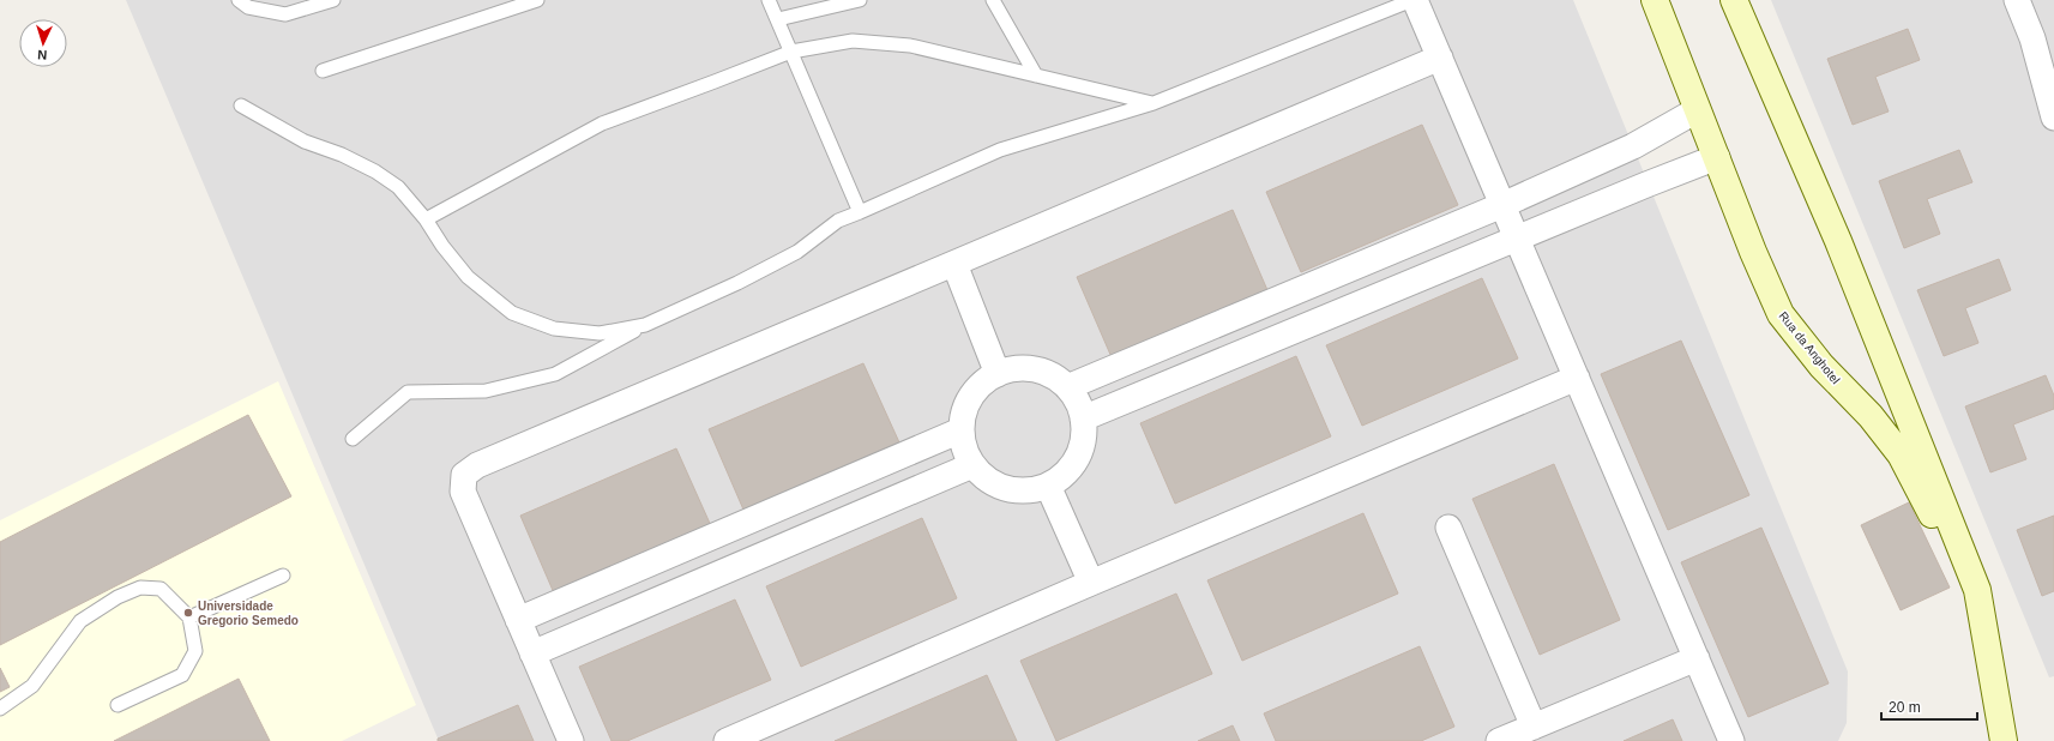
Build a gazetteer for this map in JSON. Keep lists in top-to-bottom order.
{
  "streets": {
    "main road": ["Rua da Anghotel"]
  },
  "places": ["Universidade Gregorio Semedo"],
  "scale_bar": "20 m",
  "north": "bottom"
}
